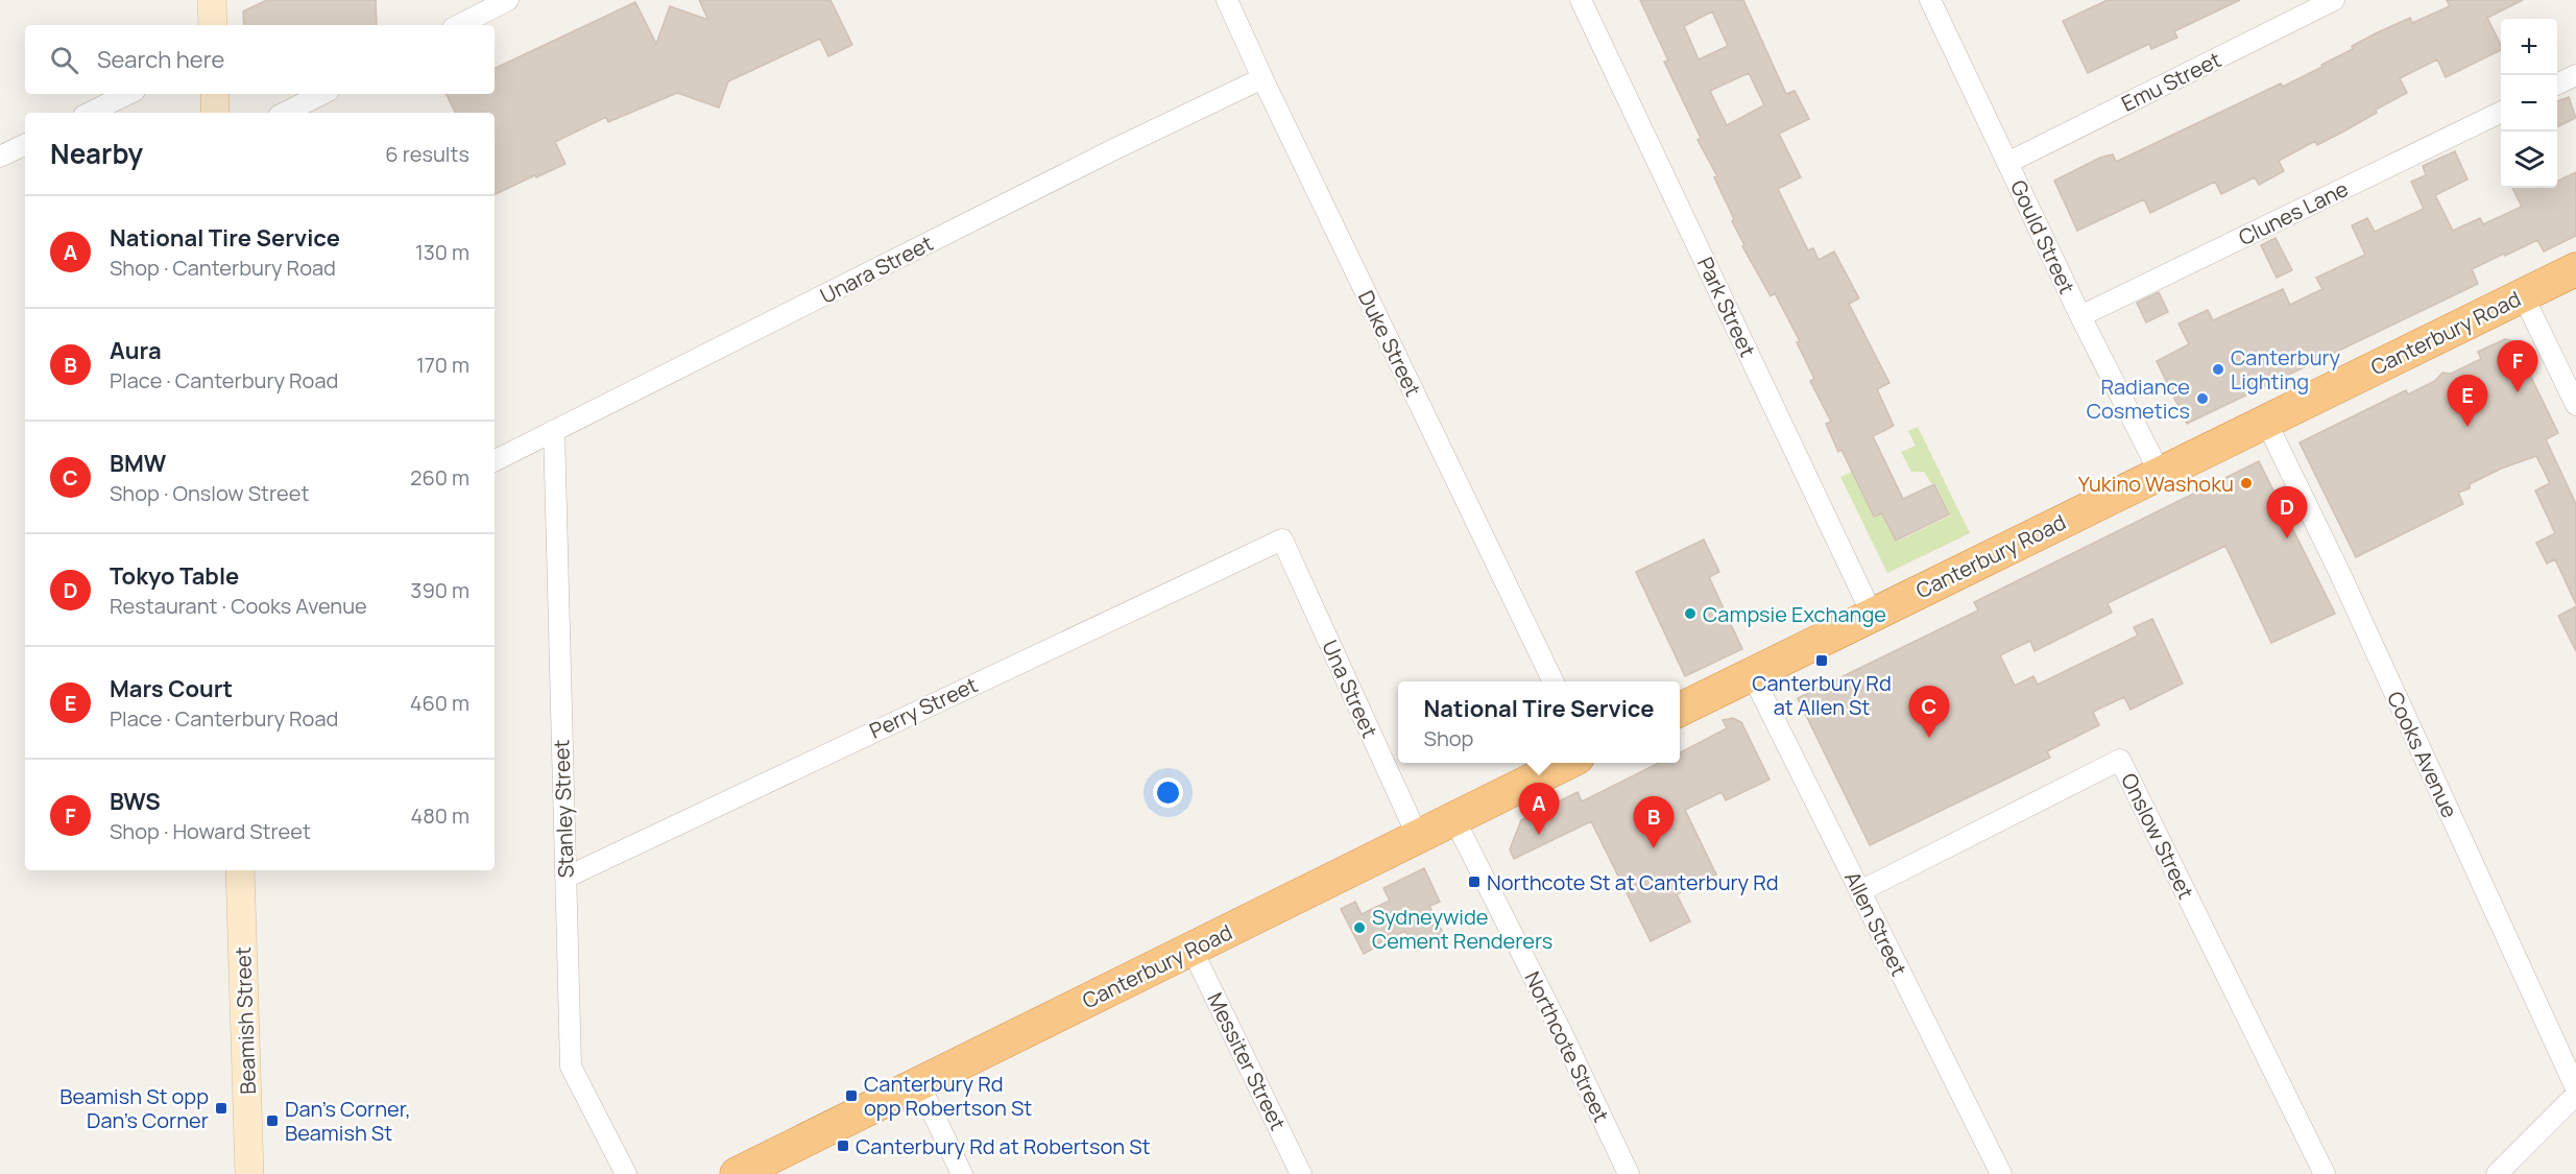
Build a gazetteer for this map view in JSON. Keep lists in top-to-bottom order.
{
  "streets": {
    "highway": ["Canterbury Road"],
    "main road": ["Beamish Street"],
    "street": [
      "Emu Street",
      "Clunes Lane",
      "Gould Street",
      "Unara Street",
      "Park Street",
      "Duke Street",
      "Una Street",
      "Perry Street",
      "Cooks Avenue",
      "Stanley Street",
      "Onslow Street",
      "Allen Street",
      "Northcote Street",
      "Messiter Street"
    ]
  },
  "crossings": [
    ["Emu Street", "Gould Street"],
    ["Clunes Lane", "Gould Street"],
    ["Gould Street", "Canterbury Road"],
    ["Unara Street", "Duke Street"],
    ["Unara Street", "Stanley Street"],
    ["Park Street", "Canterbury Road"],
    ["Canterbury Road", "Una Street"],
    ["Canterbury Road", "Cooks Avenue"],
    ["Canterbury Road", "Allen Street"],
    ["Canterbury Road", "Northcote Street"],
    ["Canterbury Road", "Messiter Street"],
    ["Una Street", "Perry Street"],
    ["Perry Street", "Stanley Street"],
    ["Onslow Street", "Allen Street"]
  ],
  "places": {
    "other": [
      "Canterbury Lighting",
      "Radiance Cosmetics",
      "Yukino Washoku",
      "Campsie Exchange",
      "Sydneywide Cement Renderers"
    ],
    "transit": [
      "Canterbury Rd at Allen St",
      "Northcote St at Canterbury Rd",
      "Canterbury Rd opp Robertson St",
      "Beamish St opp Dan's Corner",
      "Dan's Corner, Beamish St",
      "Canterbury Rd at Robertson St"
    ]
  },
  "page": {
    "map_buttons": ["+", "−"],
    "search": "Search here",
    "heading": ["Nearby", "6 results"],
    "list": [
      {
        "mark": "A",
        "name": "National Tire Service",
        "note": "Shop · Canterbury Road",
        "value": "130 m"
      },
      {
        "mark": "B",
        "name": "Aura",
        "note": "Place · Canterbury Road",
        "value": "170 m"
      },
      {
        "mark": "C",
        "name": "BMW",
        "note": "Shop · Onslow Street",
        "value": "260 m"
      },
      {
        "mark": "D",
        "name": "Tokyo Table",
        "note": "Restaurant · Cooks Avenue",
        "value": "390 m"
      },
      {
        "mark": "E",
        "name": "Mars Court",
        "note": "Place · Canterbury Road",
        "value": "460 m"
      },
      {
        "mark": "F",
        "name": "BWS",
        "note": "Shop · Howard Street",
        "value": "480 m"
      }
    ],
    "pins": [
      "F",
      "E",
      "D",
      "C",
      "A",
      "B"
    ],
    "popup": ["National Tire Service", "Shop"]
  }
}
